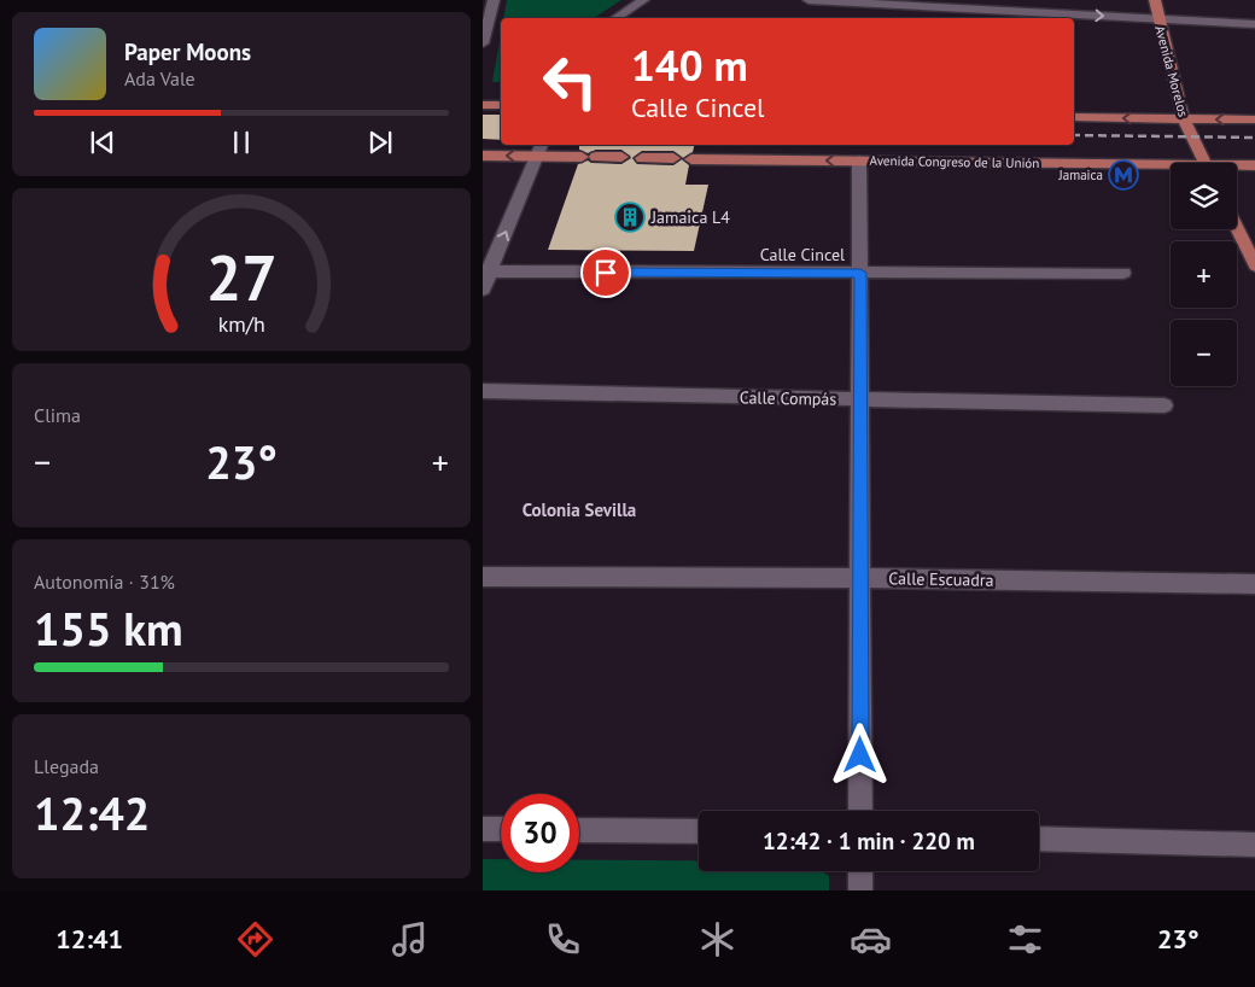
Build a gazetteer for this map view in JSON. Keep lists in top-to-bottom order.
{
  "streets": {
    "main road": ["Avenida Morelos", "Avenida Congreso de la Unión"],
    "street": ["Calle Cincel", "Calle Compás", "Calle Escuadra"]
  },
  "districts": ["Colonia Sevilla"],
  "places": {
    "metro station": ["Jamaica"],
    "building": ["Jamaica L4"]
  },
  "page": {
    "turn": ["140 m", "Calle Cincel"],
    "song": ["Paper Moons", "Ada Vale"],
    "map_buttons": ["+", "−"],
    "tile": [
      "Clima",
      ["Autonomía · 31%", "155 km"],
      ["Llegada", "12:42"]
    ],
    "heat": ["−", "23°", "+"],
    "limit": "30",
    "trip": "12:42 · 1 min · 220 m",
    "tabs": ["12:41", "23°"],
    "gauge": ["27", "km/h"]
  }
}
